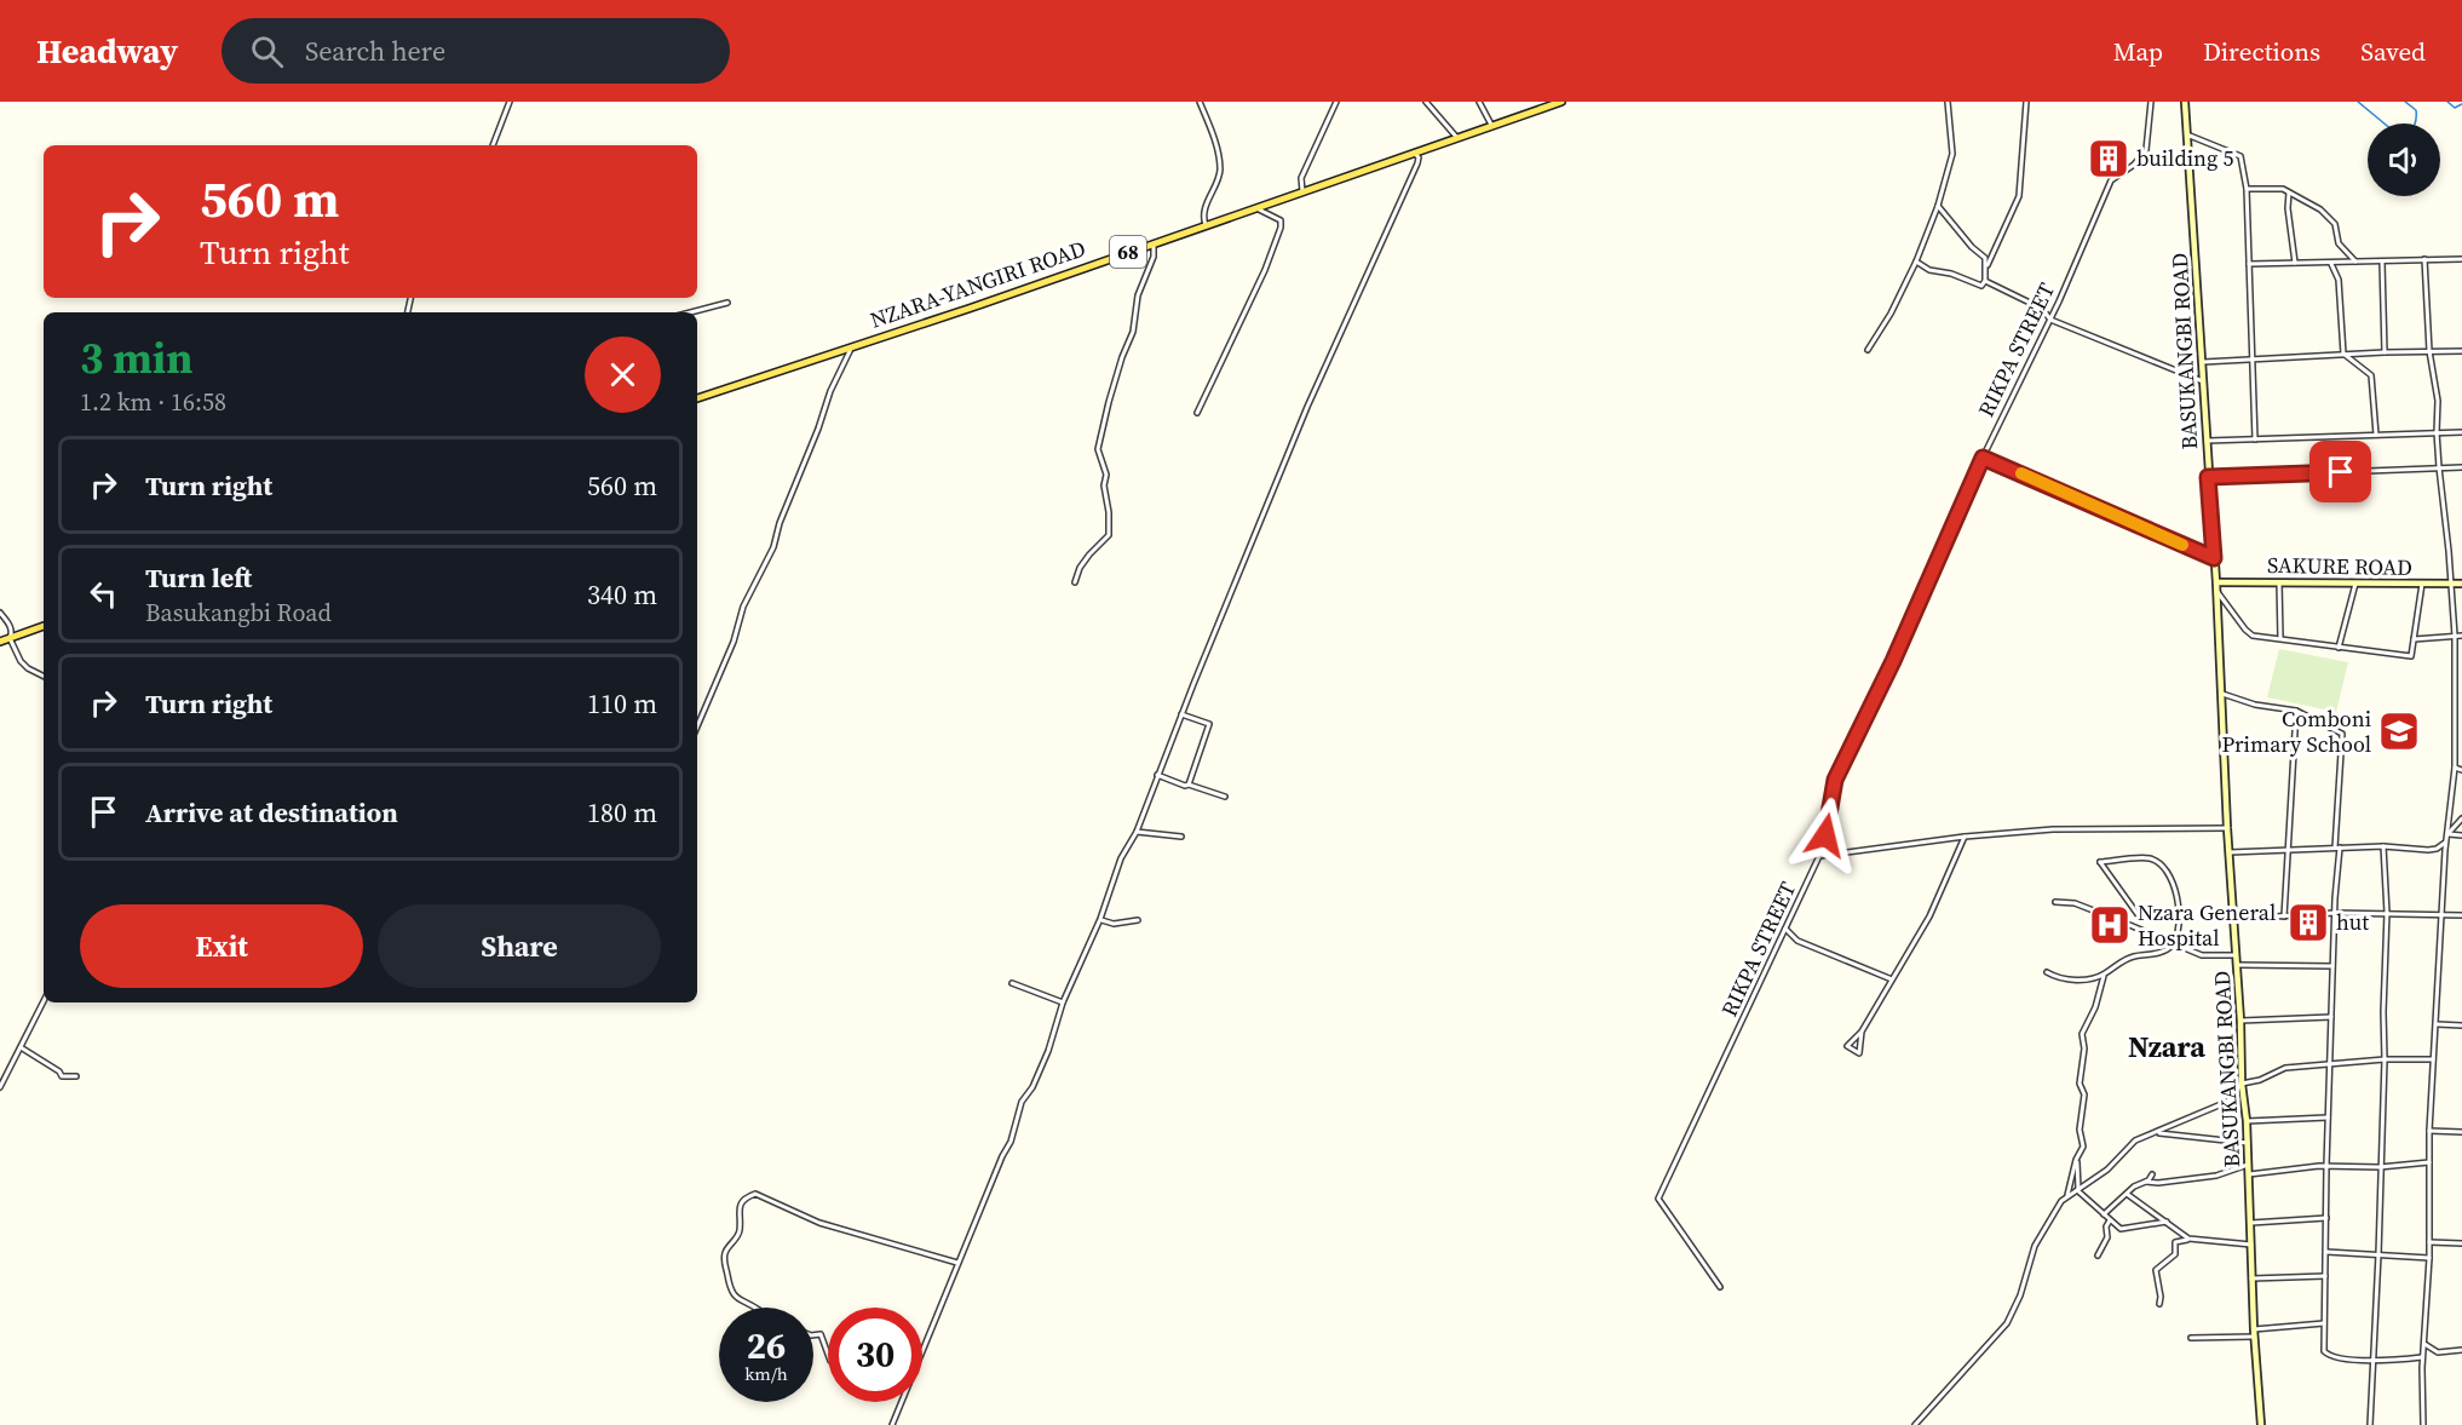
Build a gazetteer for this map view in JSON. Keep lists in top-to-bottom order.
{
  "streets": {
    "main road": ["68", "NZARA-YANGIRI ROAD"],
    "street": ["RIKPA STREET", "BASUKANGBI ROAD", "SAKURE ROAD"]
  },
  "crossings": [
    ["BASUKANGBI ROAD", "SAKURE ROAD"]
  ],
  "districts": ["Nzara"],
  "places": {
    "building": ["building 5", "hut"],
    "school or university": ["Comboni Primary School"],
    "hospital": ["Nzara General Hospital"]
  },
  "page": {
    "header": "Headway",
    "search": "Search here",
    "nav": ["Map", "Directions", "Saved"],
    "turn": ["560 m", "Turn right"],
    "heading": ["3 min", "1.2 km · 16:58"],
    "list": [
      {
        "name": "Turn right",
        "value": "560 m"
      },
      {
        "name": "Turn left",
        "note": "Basukangbi Road",
        "value": "340 m"
      },
      {
        "name": "Turn right",
        "value": "110 m"
      },
      {
        "name": "Arrive at destination",
        "value": "180 m"
      }
    ],
    "buttons": ["Exit", "Share"],
    "speed": "26 km/h",
    "limit": "30"
  }
}
